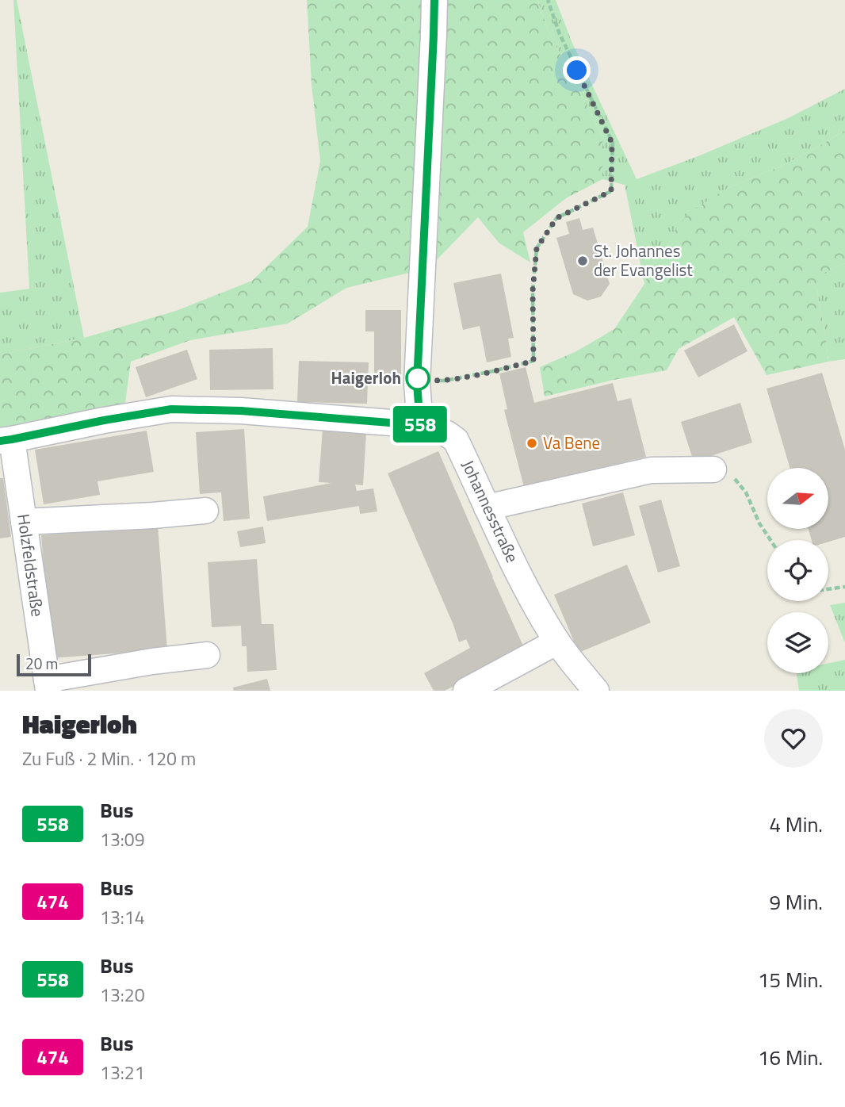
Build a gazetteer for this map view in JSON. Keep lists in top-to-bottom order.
{
  "streets": {
    "street": ["Johannesstraße", "Holzfeldstraße"]
  },
  "crossings": [
    ["Johannesstraße", "Holzfeldstraße"]
  ],
  "places": ["St. Johannes der Evangelist", "Haigerloh", "Va Bene"],
  "lines": ["bus line 558"],
  "scale_bar": "20 m",
  "north": "right",
  "page": {
    "on_map": "558",
    "scale": "20 m",
    "heading": ["Haigerloh", "Zu Fuß · 2 Min. · 120 m"],
    "list": [
      {
        "mark": "558",
        "name": "Bus",
        "note": "13:09",
        "value": "4 Min."
      },
      {
        "mark": "474",
        "name": "Bus",
        "note": "13:14",
        "value": "9 Min."
      },
      {
        "mark": "558",
        "name": "Bus",
        "note": "13:20",
        "value": "15 Min."
      },
      {
        "mark": "474",
        "name": "Bus",
        "note": "13:21",
        "value": "16 Min."
      }
    ]
  }
}
